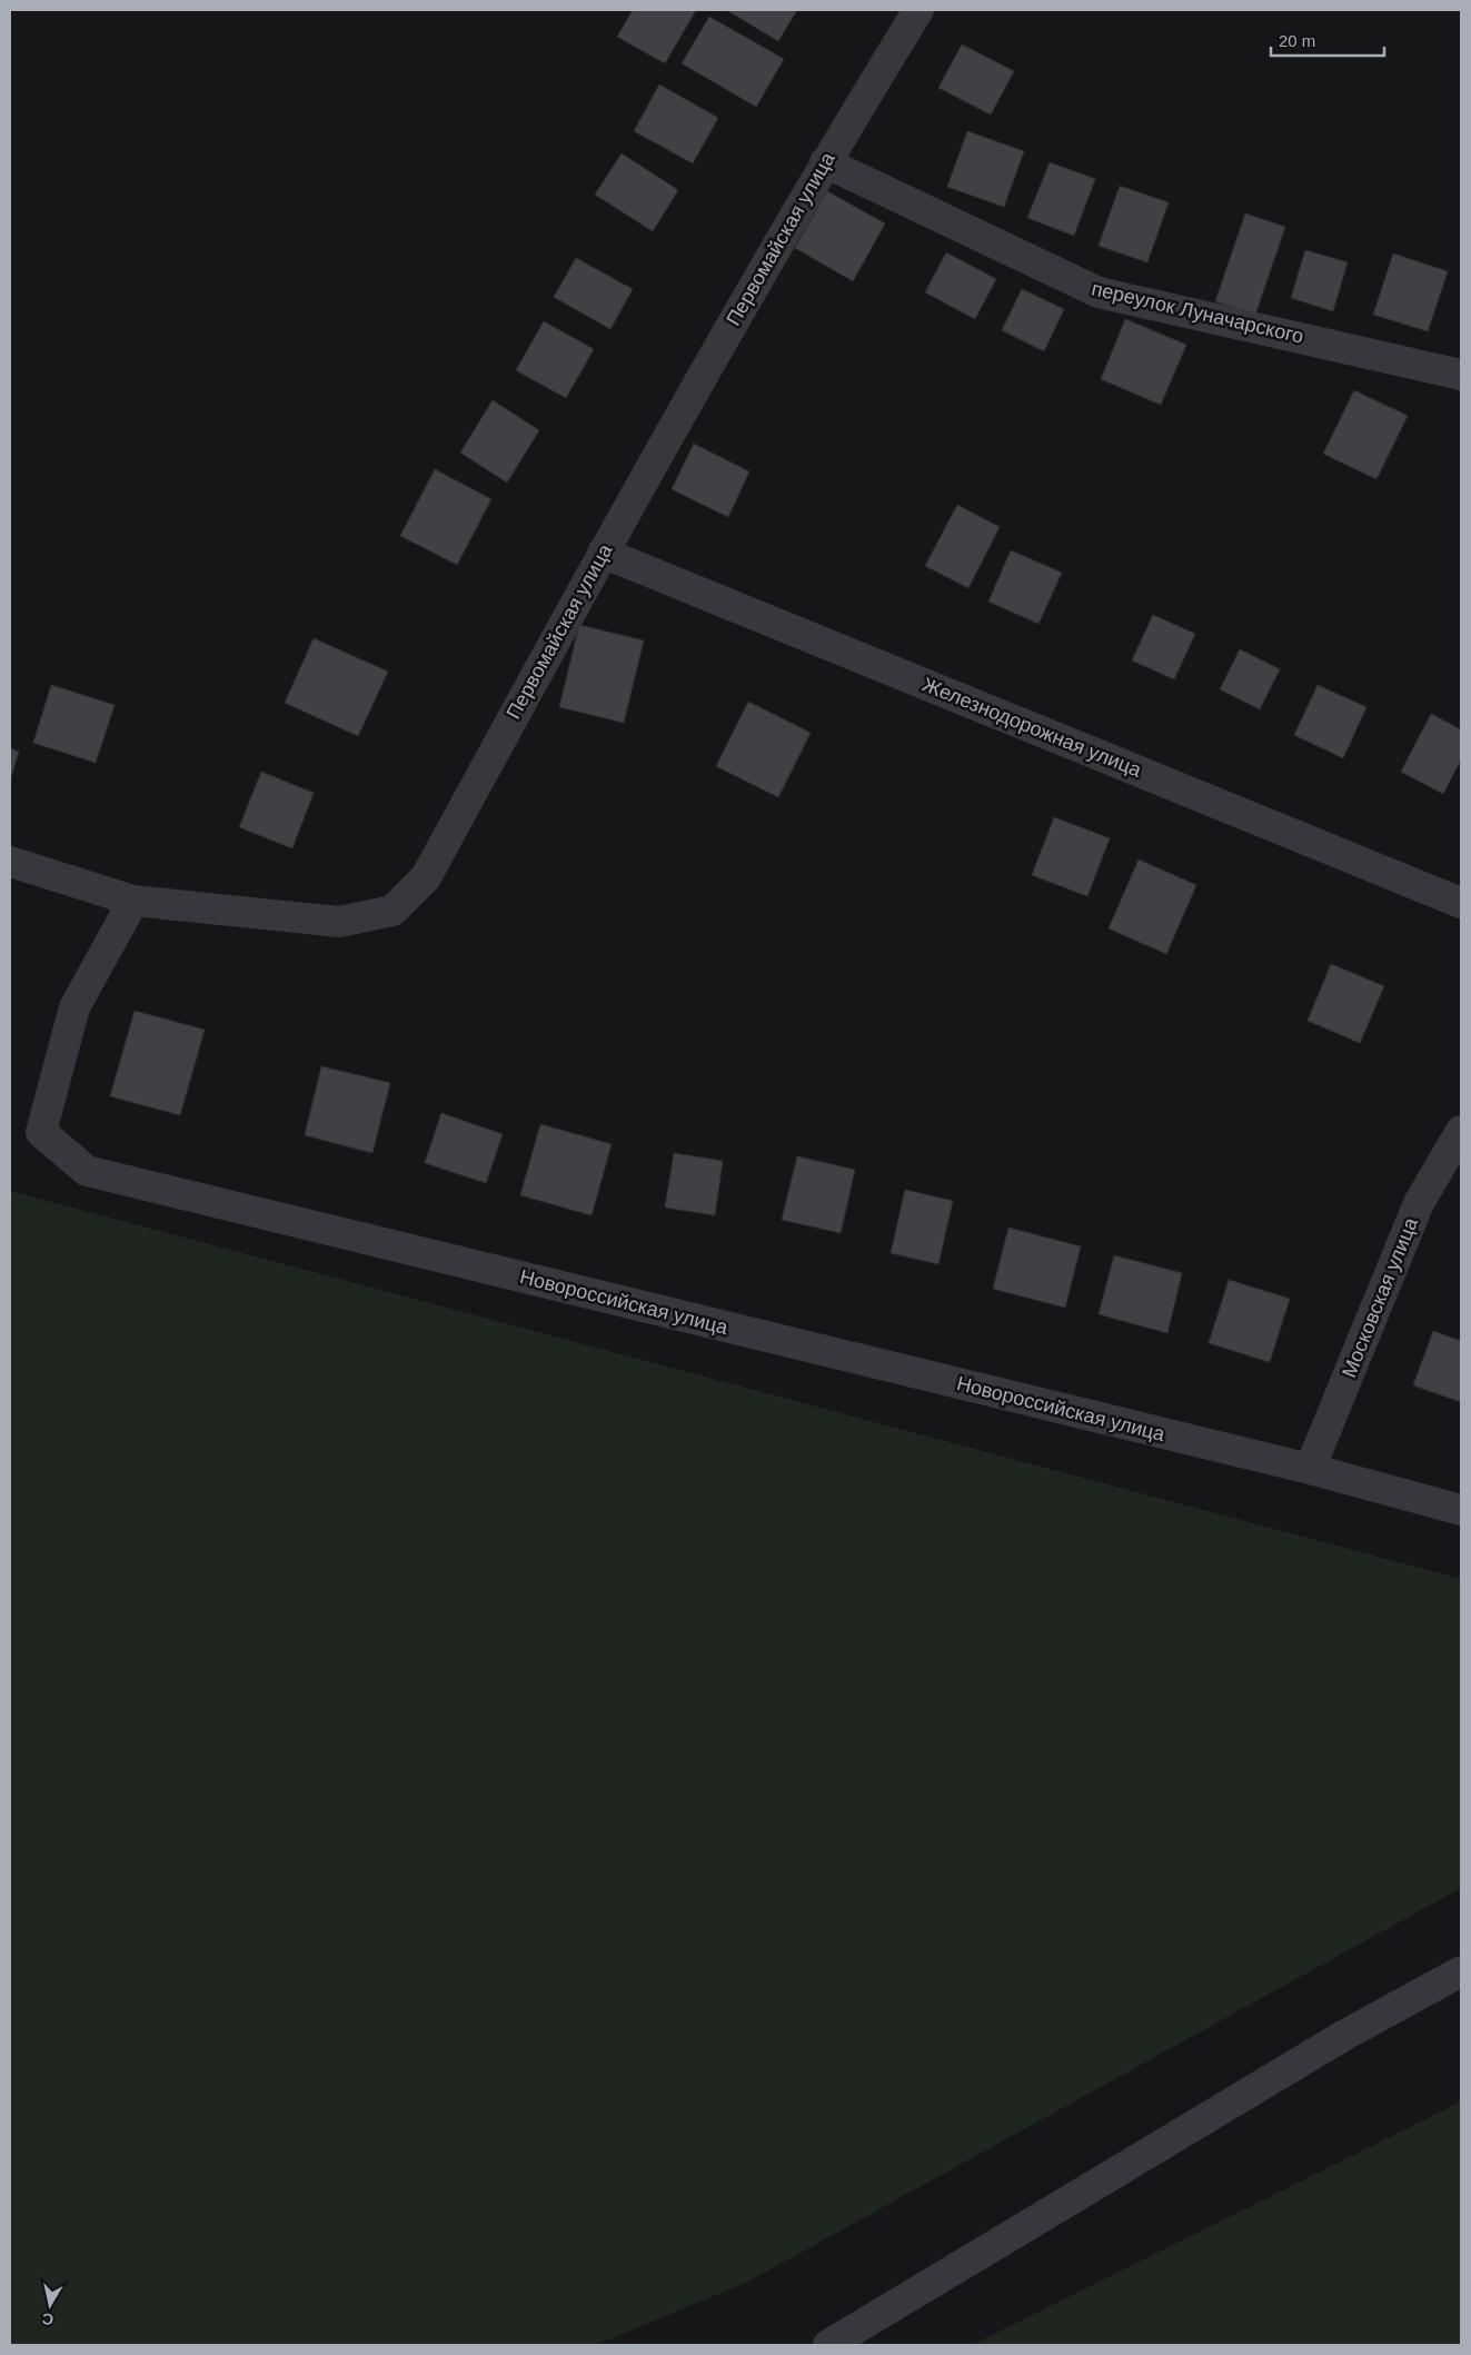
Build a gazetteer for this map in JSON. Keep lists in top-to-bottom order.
{
  "streets": {
    "street": [
      "Первомайская улица",
      "переулок Луначарского",
      "Железнодорожная улица",
      "Московская улица",
      "Новороссийская улица"
    ]
  },
  "crossings": [
    ["Первомайская улица", "переулок Луначарского"],
    ["Первомайская улица", "Железнодорожная улица"],
    ["Первомайская улица", "Новороссийская улица"],
    ["Московская улица", "Новороссийская улица"]
  ],
  "scale_bar": "20 m",
  "north": "bottom"
}
